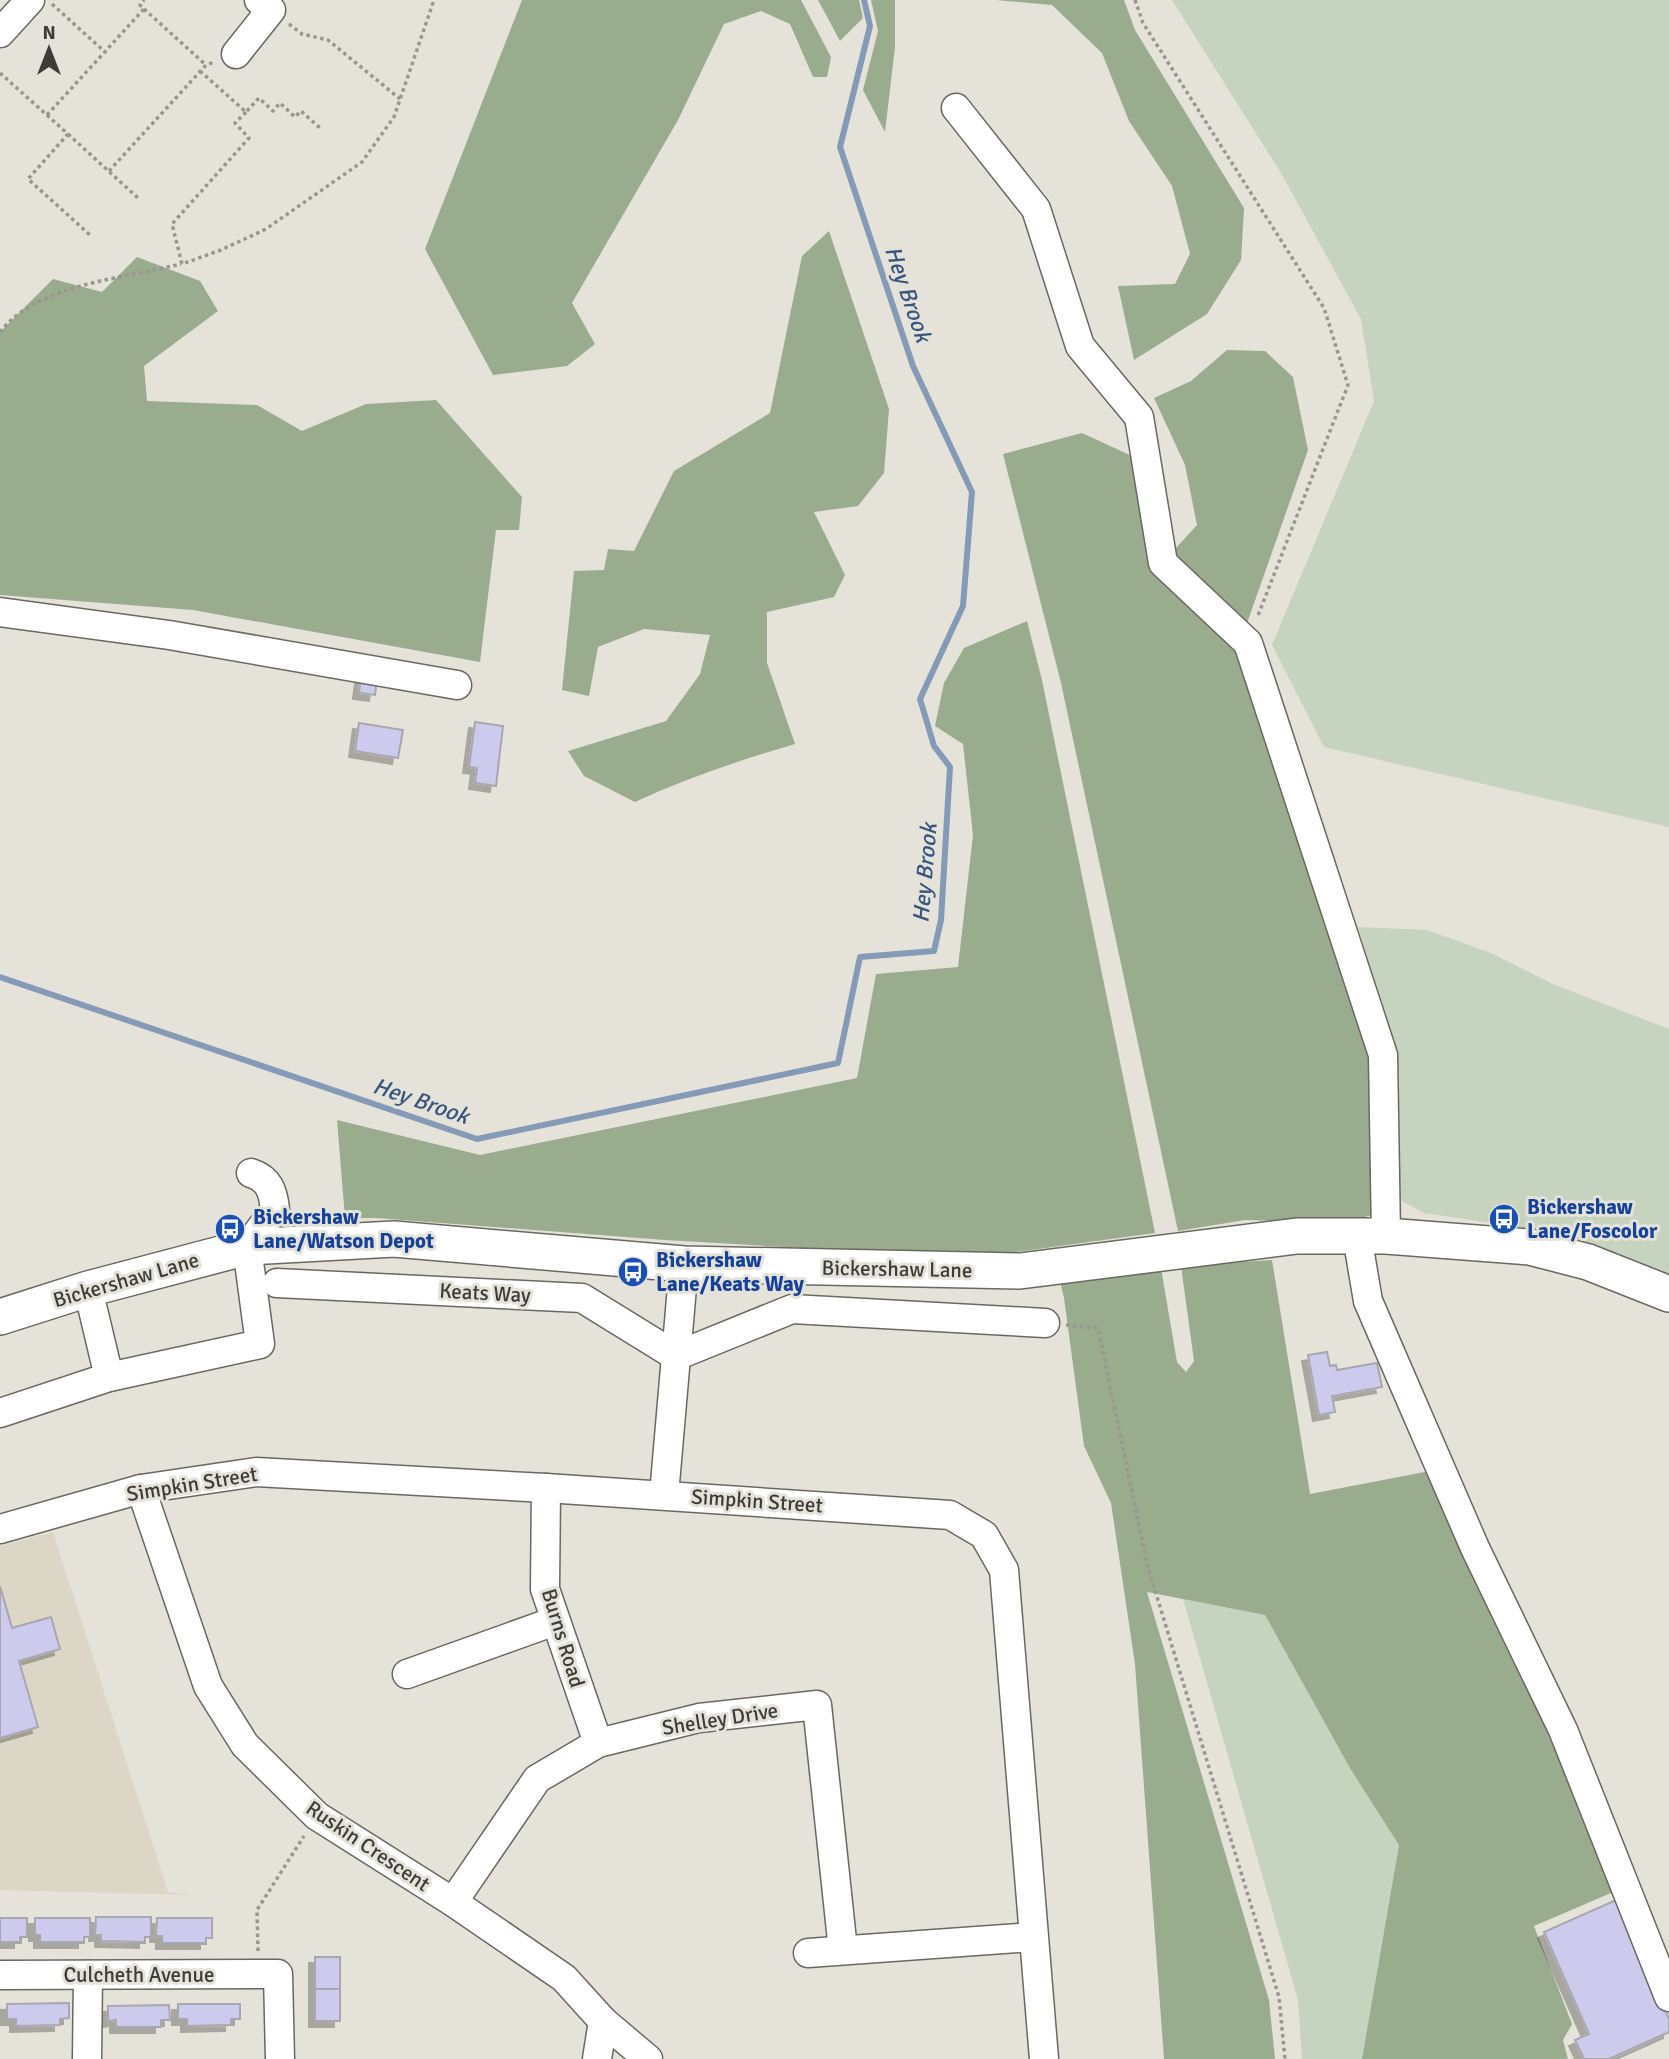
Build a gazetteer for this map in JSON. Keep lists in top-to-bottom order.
{
  "streets": {
    "main road": ["Bickershaw Lane"],
    "street": [
      "Keats Way",
      "Simpkin Street",
      "Burns Road",
      "Shelley Drive",
      "Ruskin Crescent",
      "Culcheth Avenue"
    ]
  },
  "crossings": [
    ["Simpkin Street", "Burns Road"],
    ["Simpkin Street", "Ruskin Crescent"],
    ["Burns Road", "Shelley Drive"],
    ["Shelley Drive", "Ruskin Crescent"]
  ],
  "water": ["Hey Brook"],
  "places": {
    "bus stop": ["Bickershaw Lane/Foscolor", "Bickershaw Lane/Watson Depot", "Bickershaw Lane/Keats Way"]
  },
  "north": "top"
}
